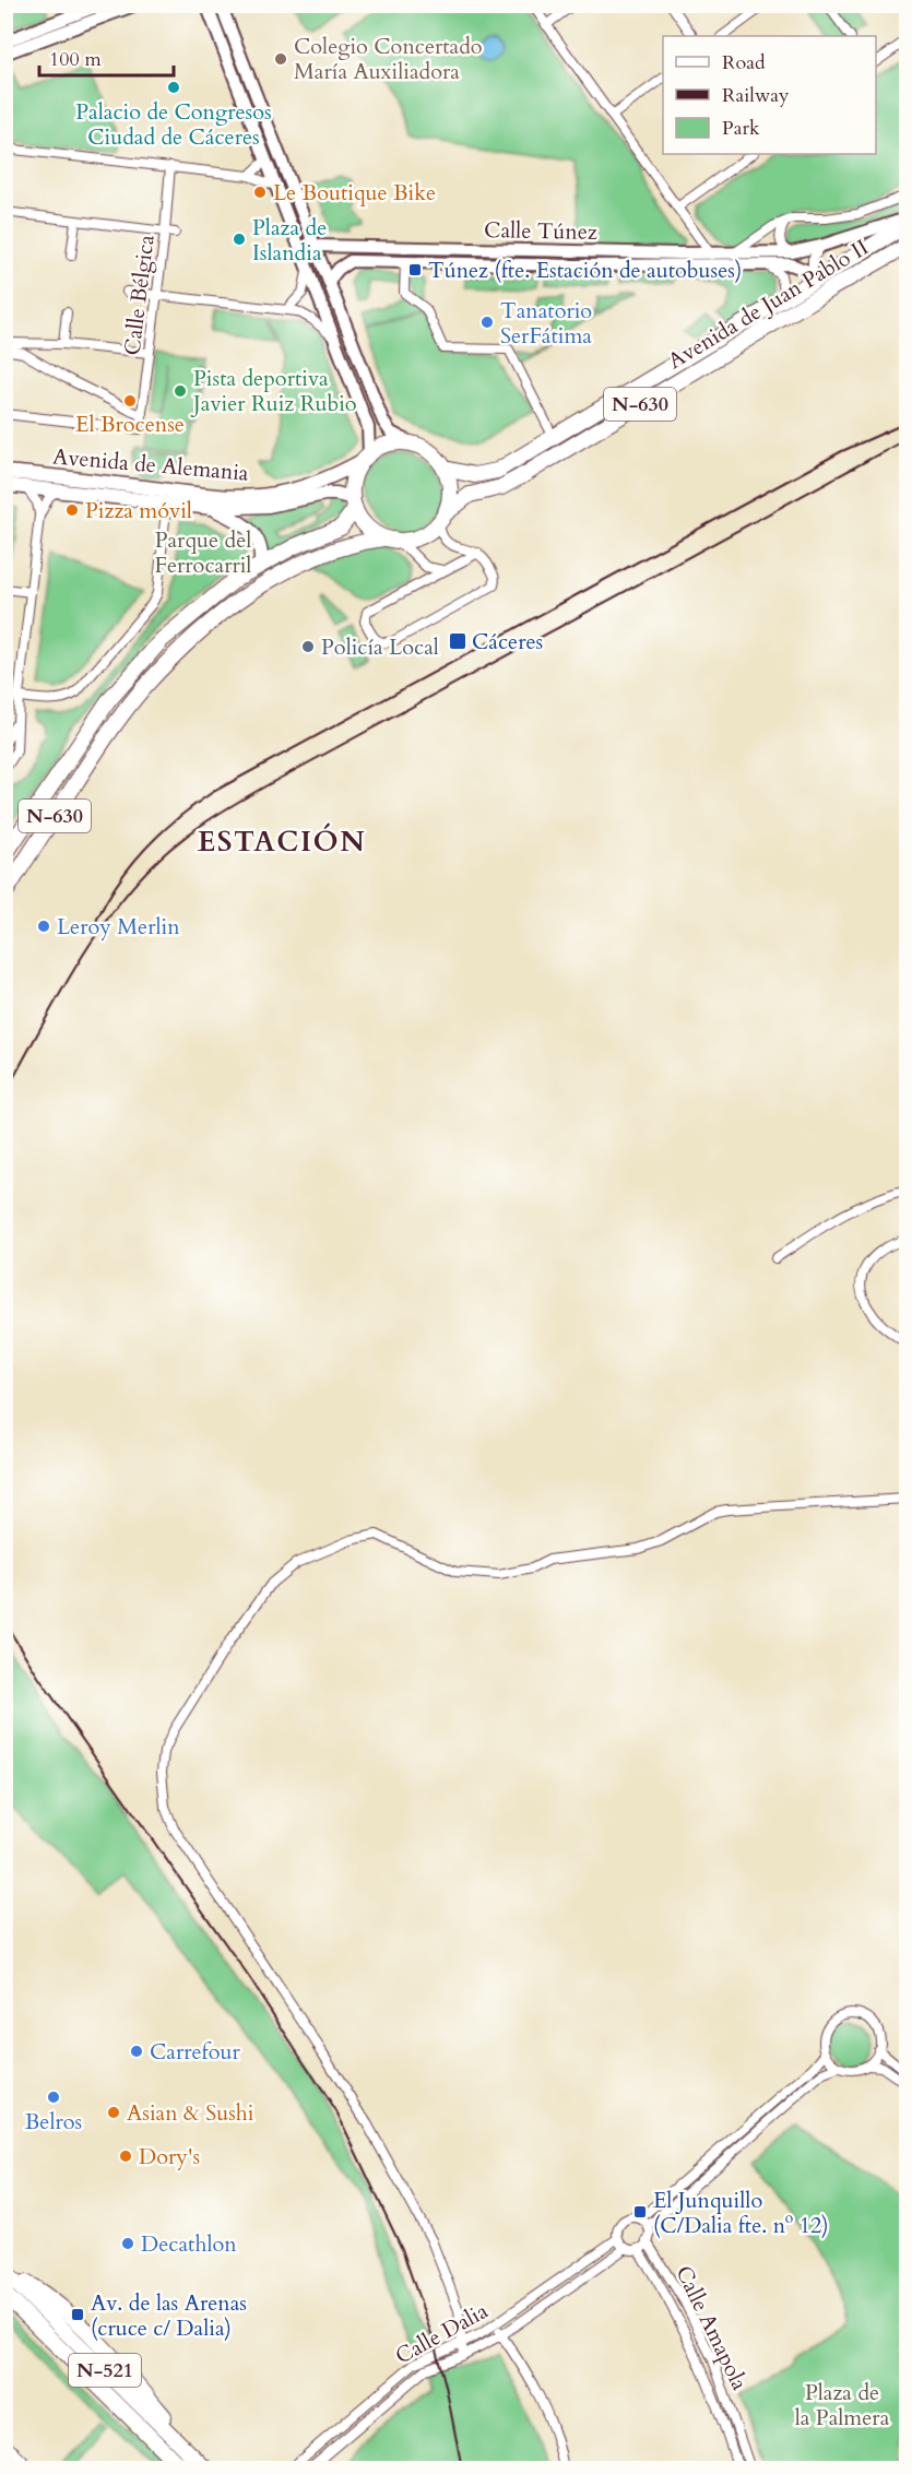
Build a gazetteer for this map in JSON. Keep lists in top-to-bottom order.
{
  "streets": {
    "highway": ["Avenida de Juan Pablo II", "N-630", "N-521"],
    "main road": ["Calle Túnez", "Avenida de Alemania"],
    "street": ["Calle Bélgica", "Calle Amapola", "Calle Dalia"]
  },
  "crossings": [
    ["Calle Túnez", "Avenida de Juan Pablo II"],
    ["Avenida de Juan Pablo II", "N-630"],
    ["Avenida de Juan Pablo II", "Avenida de Alemania"],
    ["N-630", "Avenida de Alemania"],
    ["Calle Amapola", "Calle Dalia"]
  ],
  "districts": ["ESTACIÓN"],
  "parks": ["Parque del Ferrocarril", "Plaza de la Palmera"],
  "places": {
    "other": [
      "Colegio Concertado María Auxiliadora",
      "Palacio de Congresos Ciudad de Cáceres",
      "Le Boutique Bike",
      "Plaza de Islandia",
      "Tanatorio SerFátima",
      "Pista deportiva Javier Ruiz Rubio",
      "El Brocense",
      "Pizza móvil",
      "Policía Local",
      "Leroy Merlin",
      "Carrefour",
      "Belros",
      "Asian & Sushi",
      "Dory's",
      "Decathlon"
    ],
    "transit": [
      "Túnez (fte. Estación de autobuses)",
      "Cáceres",
      "El Junquillo (C/Dalia fte. nº 12)",
      "Av. de las Arenas (cruce c/ Dalia)"
    ]
  },
  "legend": ["Road", "Railway", "Park"],
  "scale_bar": "100 m"
}
